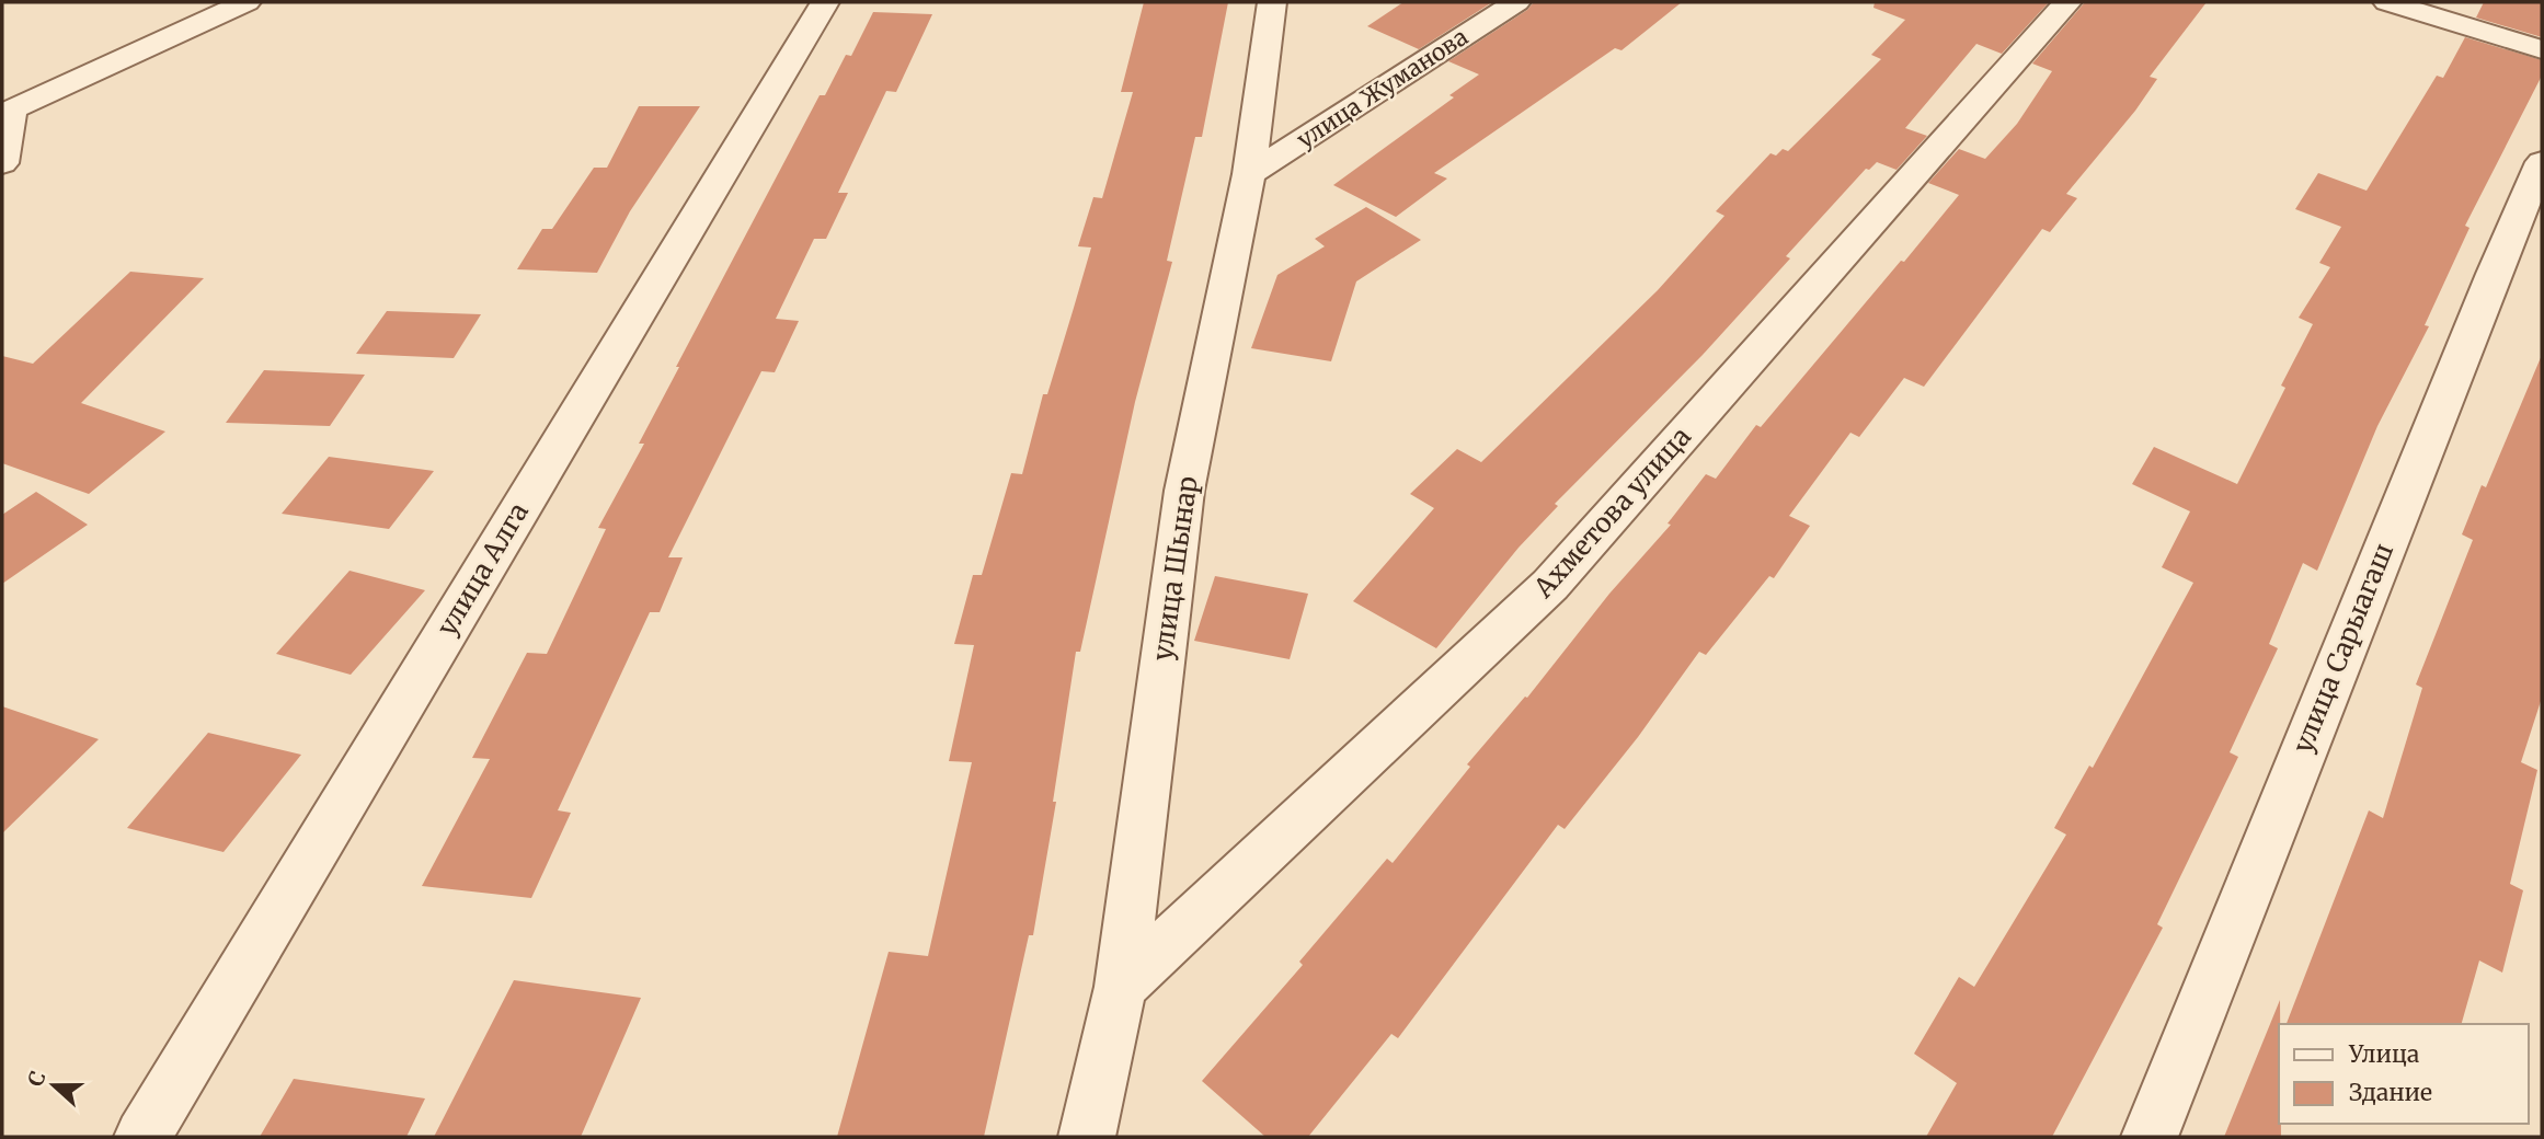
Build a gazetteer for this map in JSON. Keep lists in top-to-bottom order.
{
  "streets": {
    "street": [
      "улица Жуманова",
      "Ахметова улица",
      "улица Шынар",
      "улица Алга",
      "улица Сарыагаш"
    ]
  },
  "crossings": [
    ["улица Жуманова", "улица Шынар"],
    ["Ахметова улица", "улица Шынар"]
  ],
  "legend": ["Улица", "Здание"],
  "north": "left"
}
